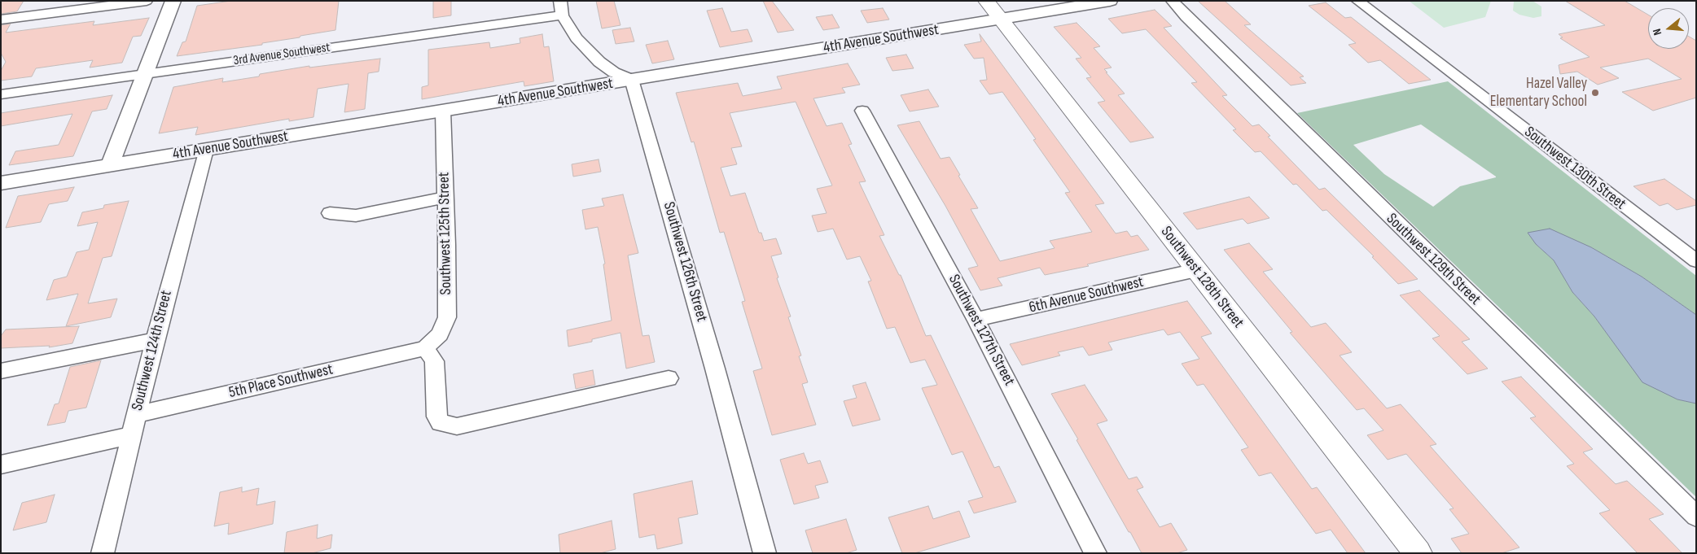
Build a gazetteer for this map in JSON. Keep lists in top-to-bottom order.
{
  "streets": {
    "main road": ["Southwest 128th Street"],
    "street": [
      "4th Avenue Southwest",
      "3rd Avenue Southwest",
      "Southwest 130th Street",
      "Southwest 125th Street",
      "Southwest 129th Street",
      "Southwest 126th Street",
      "6th Avenue Southwest",
      "Southwest 127th Street",
      "Southwest 124th Street",
      "5th Place Southwest"
    ]
  },
  "crossings": [
    ["4th Avenue Southwest", "Southwest 125th Street"],
    ["4th Avenue Southwest", "Southwest 126th Street"],
    ["4th Avenue Southwest", "Southwest 128th Street"],
    ["4th Avenue Southwest", "Southwest 124th Street"],
    ["Southwest 125th Street", "5th Place Southwest"],
    ["Southwest 128th Street", "6th Avenue Southwest"],
    ["6th Avenue Southwest", "Southwest 127th Street"],
    ["Southwest 124th Street", "5th Place Southwest"]
  ],
  "places": ["Hazel Valley Elementary School"],
  "north": "left"
}
